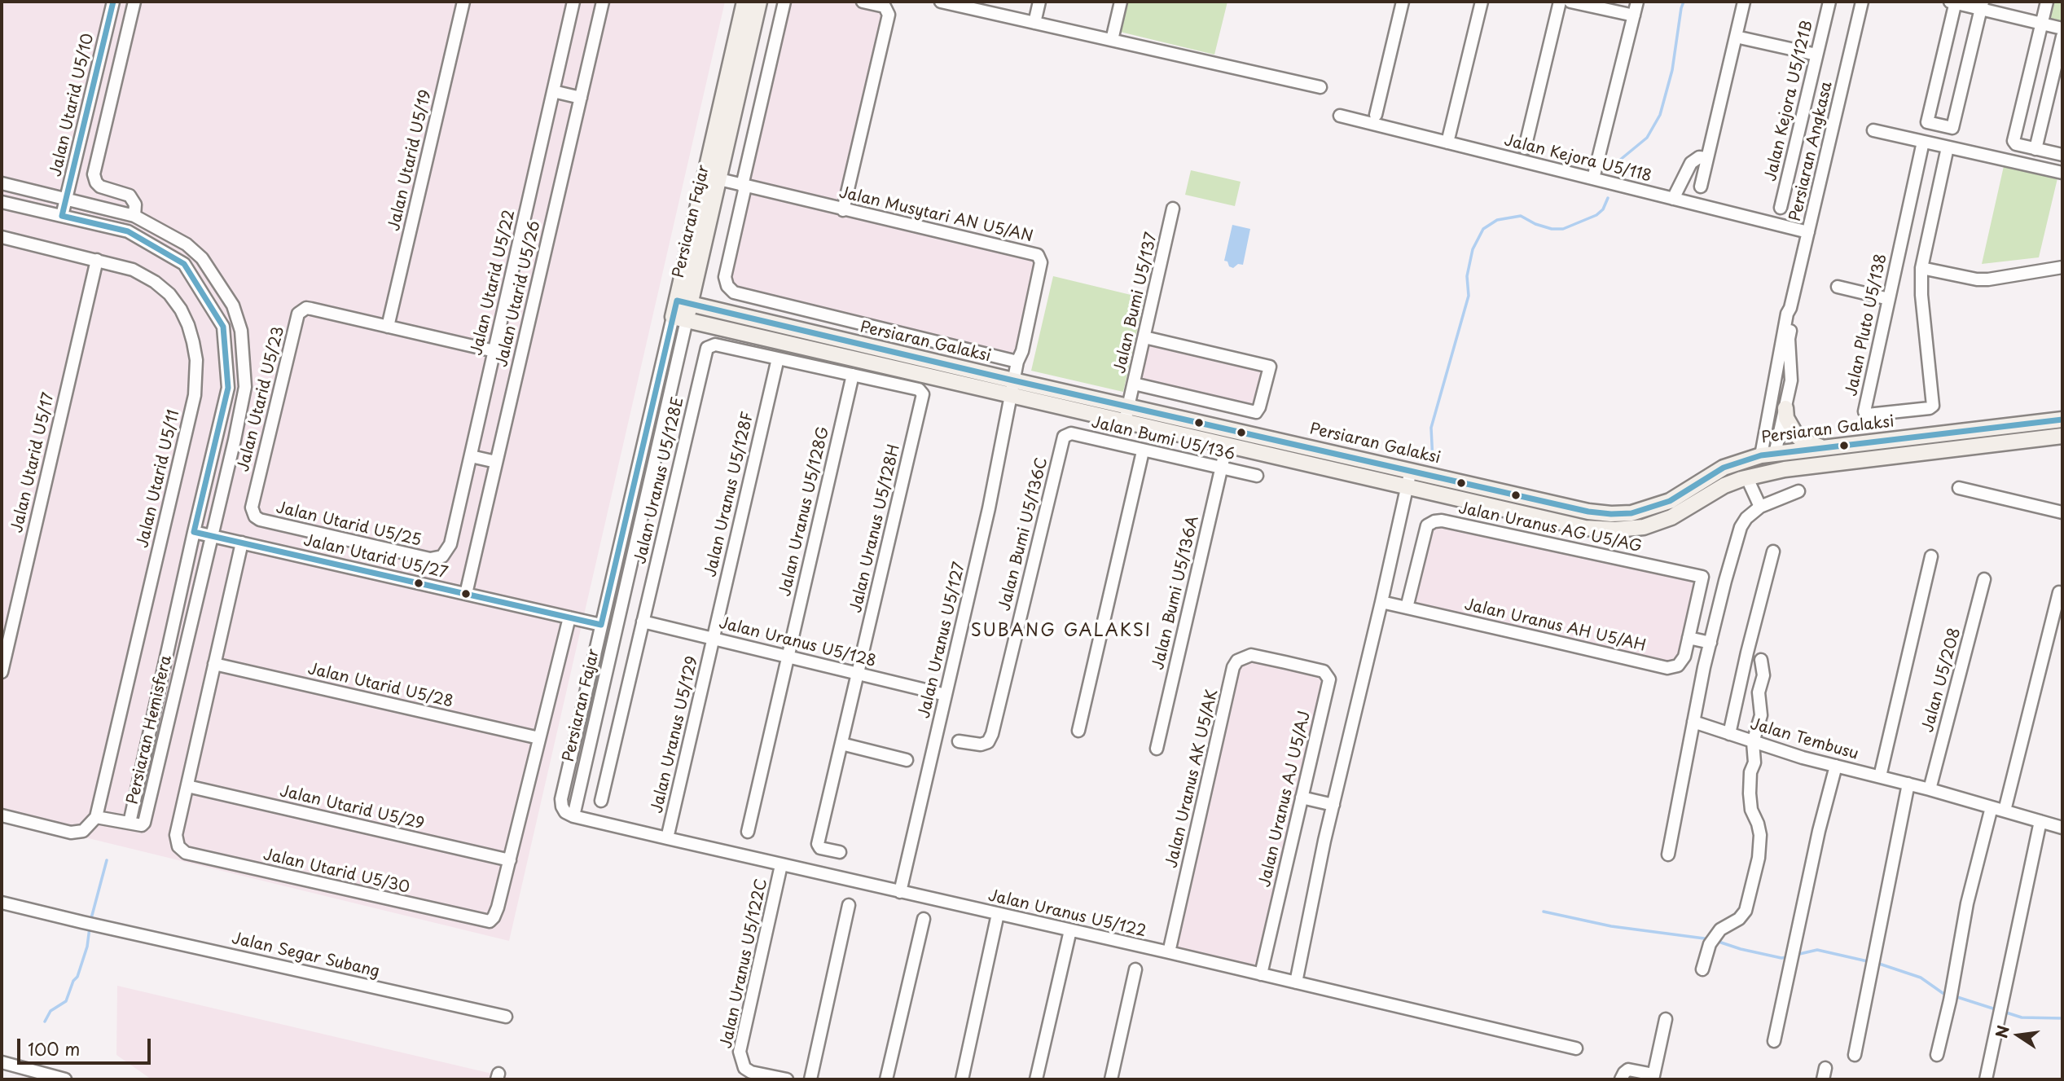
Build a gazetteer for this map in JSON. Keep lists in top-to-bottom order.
{
  "streets": {
    "main road": ["Persiaran Fajar", "Persiaran Galaksi"],
    "street": [
      "Jalan Kejora U5/121B",
      "Jalan Utarid U5/10",
      "Persiaran Angkasa",
      "Jalan Kejora U5/118",
      "Jalan Utarid U5/19",
      "Jalan Musytari AN U5/AN",
      "Jalan Utarid U5/22",
      "Jalan Utarid U5/26",
      "Jalan Bumi U5/137",
      "Jalan Pluto U5/138",
      "Jalan Utarid U5/23",
      "Jalan Bumi U5/136",
      "Jalan Utarid U5/17",
      "Jalan Utarid U5/11",
      "Jalan Uranus U5/128E",
      "Jalan Uranus U5/128F",
      "Jalan Uranus U5/128G",
      "Jalan Utarid U5/25",
      "Jalan Uranus AG U5/AG",
      "Jalan Uranus U5/128H",
      "Jalan Bumi U5/136C",
      "Jalan Utarid U5/27",
      "Jalan Bumi U5/136A",
      "Jalan Uranus AH U5/AH",
      "Jalan Uranus U5/127",
      "Jalan Uranus U5/128",
      "Jalan U5/208",
      "Jalan Utarid U5/28",
      "Persiaran Hemisfera",
      "Jalan Uranus U5/129",
      "Jalan Tembusu",
      "Jalan Uranus AK U5/AK",
      "Jalan Uranus AJ U5/AJ",
      "Jalan Utarid U5/29",
      "Jalan Utarid U5/30",
      "Jalan Uranus U5/122",
      "Jalan Segar Subang",
      "Jalan Uranus U5/122C"
    ]
  },
  "crossings": [
    ["Jalan Utarid U5/10", "Persiaran Hemisfera"],
    ["Persiaran Angkasa", "Jalan Kejora U5/118"],
    ["Persiaran Angkasa", "Persiaran Galaksi"],
    ["Jalan Utarid U5/19", "Jalan Utarid U5/23"],
    ["Jalan Musytari AN U5/AN", "Persiaran Fajar"],
    ["Jalan Musytari AN U5/AN", "Jalan Uranus U5/127"],
    ["Persiaran Fajar", "Persiaran Galaksi"],
    ["Persiaran Fajar", "Jalan Utarid U5/27"],
    ["Persiaran Fajar", "Jalan Uranus U5/122"],
    ["Jalan Utarid U5/22", "Jalan Utarid U5/23"],
    ["Jalan Utarid U5/22", "Jalan Utarid U5/25"],
    ["Jalan Utarid U5/26", "Jalan Utarid U5/27"],
    ["Jalan Bumi U5/137", "Persiaran Galaksi"],
    ["Persiaran Galaksi", "Jalan Bumi U5/136A"],
    ["Persiaran Galaksi", "Jalan Uranus U5/127"],
    ["Jalan Utarid U5/23", "Jalan Utarid U5/25"],
    ["Jalan Bumi U5/136", "Jalan Bumi U5/136C"],
    ["Jalan Bumi U5/136", "Jalan Bumi U5/136A"],
    ["Jalan Utarid U5/17", "Jalan Utarid U5/11"],
    ["Jalan Uranus U5/128E", "Jalan Uranus U5/128F"],
    ["Jalan Uranus U5/128E", "Jalan Uranus U5/128"],
    ["Jalan Uranus U5/128F", "Jalan Uranus U5/128"],
    ["Jalan Uranus U5/128F", "Jalan Uranus U5/129"],
    ["Jalan Uranus U5/128G", "Jalan Uranus U5/128H"],
    ["Jalan Uranus U5/128G", "Jalan Uranus U5/128"],
    ["Jalan Uranus AG U5/AG", "Jalan Uranus AH U5/AH"],
    ["Jalan Uranus U5/128H", "Jalan Uranus U5/128"],
    ["Jalan Utarid U5/27", "Persiaran Hemisfera"],
    ["Jalan Uranus U5/127", "Jalan Uranus U5/128"],
    ["Jalan Uranus U5/127", "Jalan Uranus U5/122"],
    ["Jalan Uranus U5/128", "Jalan Uranus U5/129"],
    ["Jalan U5/208", "Jalan Tembusu"],
    ["Jalan Uranus U5/129", "Jalan Uranus U5/122"],
    ["Jalan Uranus AK U5/AK", "Jalan Uranus AJ U5/AJ"],
    ["Jalan Uranus AK U5/AK", "Jalan Uranus U5/122"],
    ["Jalan Uranus AJ U5/AJ", "Jalan Uranus U5/122"],
    ["Jalan Utarid U5/29", "Jalan Utarid U5/30"],
    ["Jalan Uranus U5/122", "Jalan Uranus U5/122C"]
  ],
  "districts": ["SUBANG GALAKSI"],
  "scale_bar": "100 m",
  "north": "left"
}
